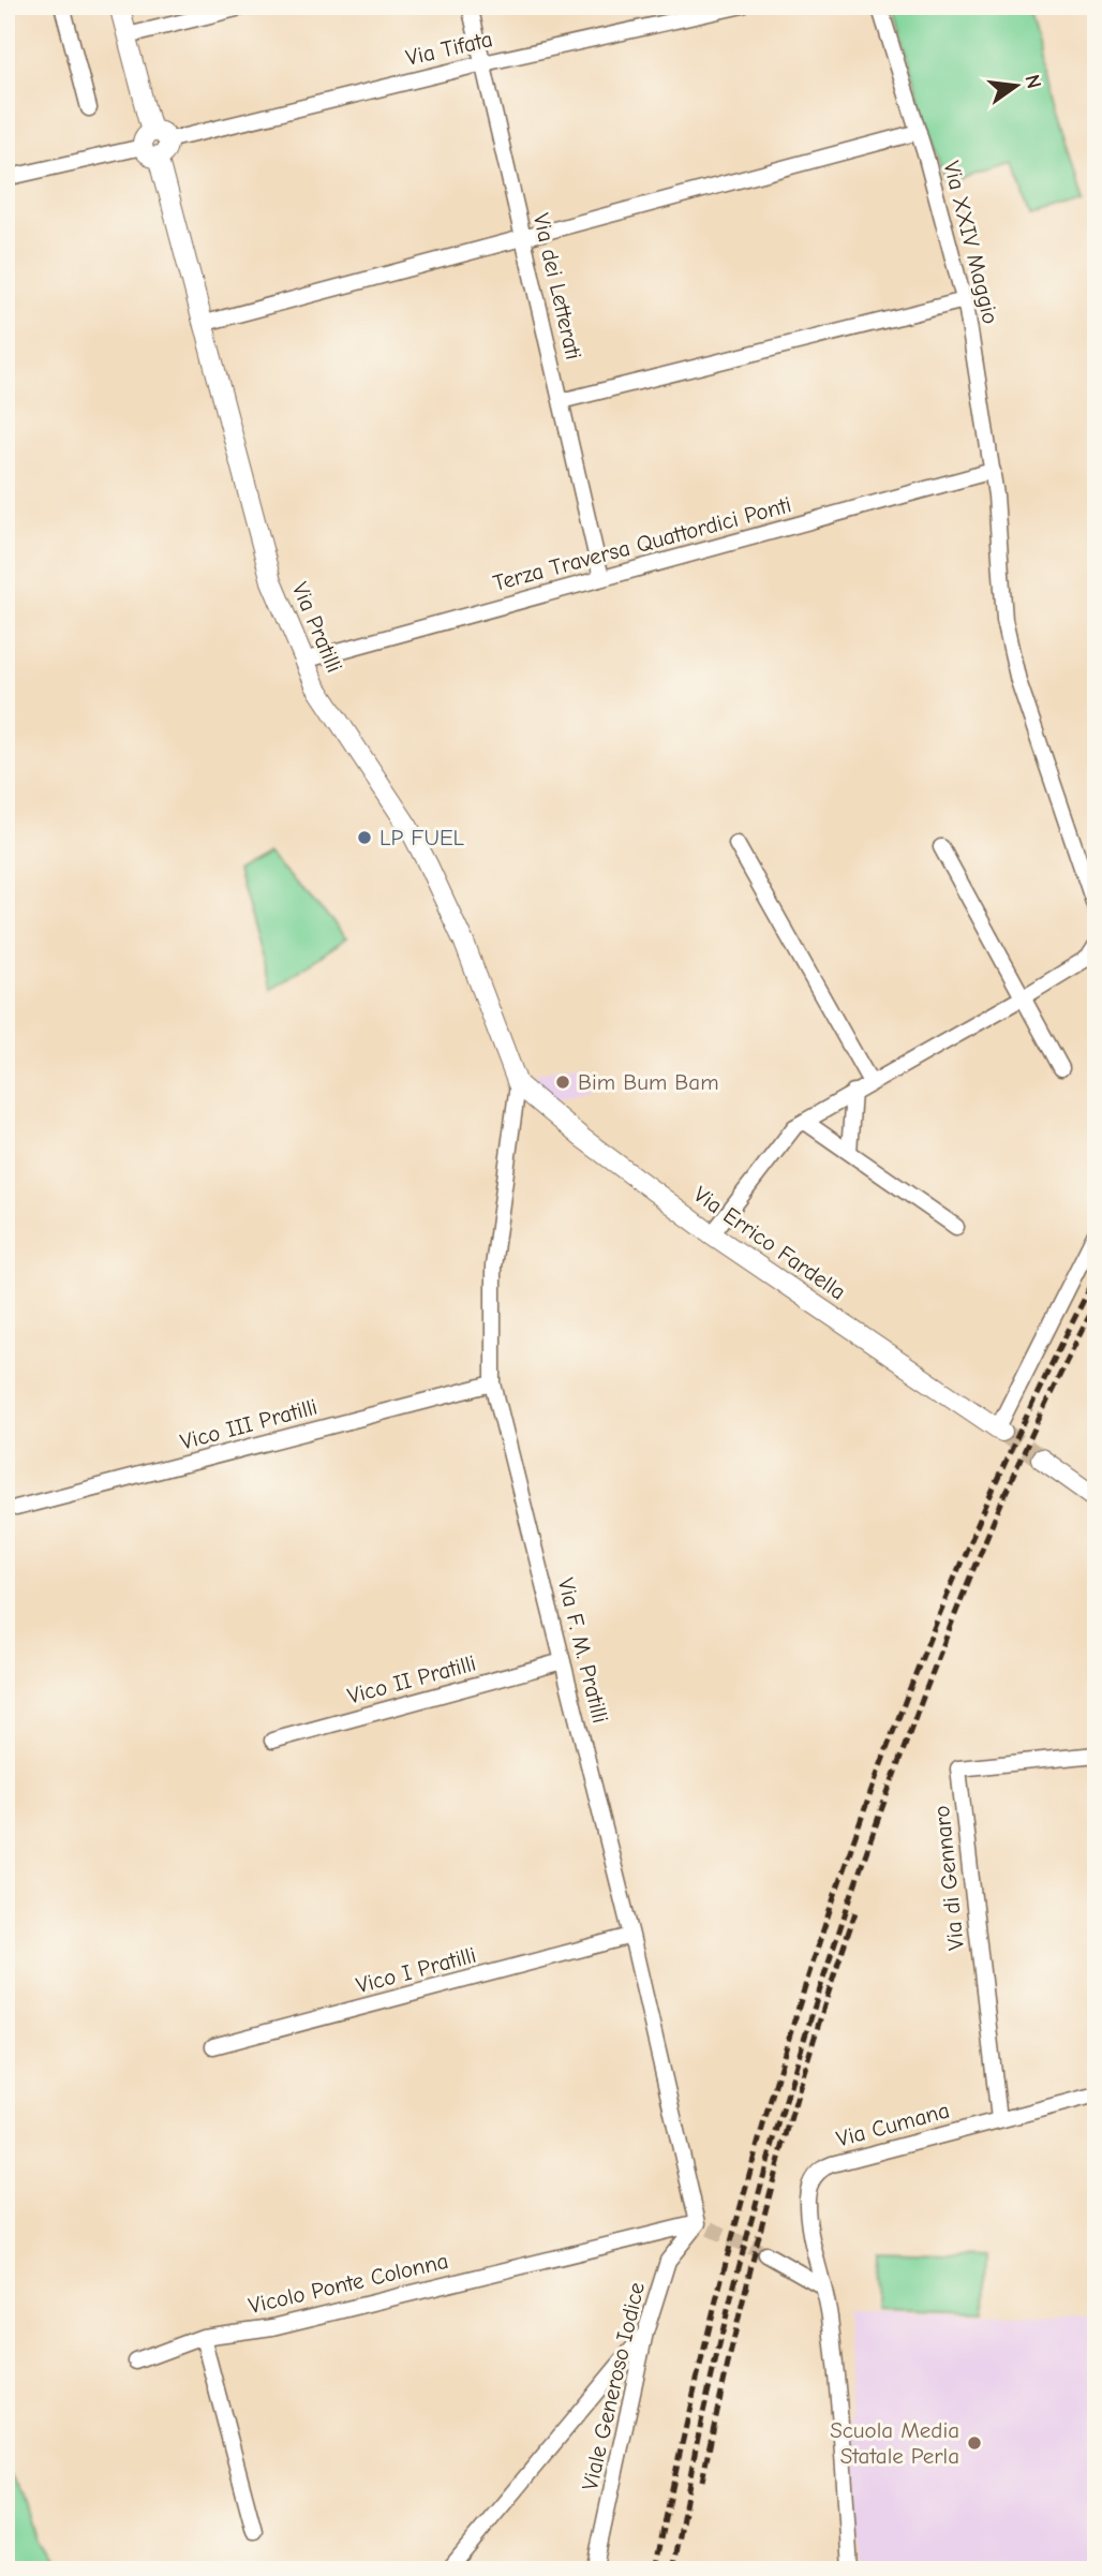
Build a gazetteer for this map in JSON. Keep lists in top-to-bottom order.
{
  "streets": {
    "street": [
      "Via Tifata",
      "Via XXIV Maggio",
      "Via dei Letterati",
      "Terza Traversa Quattordici Ponti",
      "Via Pratilli",
      "Via Errico Fardella",
      "Vico III Pratilli",
      "Via F. M. Pratilli",
      "Vico II Pratilli",
      "Via di Gennaro",
      "Vico I Pratilli",
      "Via Cumana",
      "Vicolo Ponte Colonna",
      "Viale Generoso Iodice"
    ]
  },
  "crossings": [
    ["Via Tifata", "Via dei Letterati"],
    ["Via Tifata", "Via Pratilli"],
    ["Via XXIV Maggio", "Terza Traversa Quattordici Ponti"],
    ["Via dei Letterati", "Terza Traversa Quattordici Ponti"],
    ["Terza Traversa Quattordici Ponti", "Via Pratilli"],
    ["Via Pratilli", "Via Errico Fardella"],
    ["Via Pratilli", "Via F. M. Pratilli"],
    ["Via Errico Fardella", "Via F. M. Pratilli"],
    ["Vico III Pratilli", "Via F. M. Pratilli"],
    ["Via F. M. Pratilli", "Vico II Pratilli"],
    ["Via F. M. Pratilli", "Vico I Pratilli"],
    ["Via F. M. Pratilli", "Vicolo Ponte Colonna"],
    ["Via F. M. Pratilli", "Viale Generoso Iodice"],
    ["Via di Gennaro", "Via Cumana"],
    ["Vicolo Ponte Colonna", "Viale Generoso Iodice"]
  ],
  "places": ["LP FUEL", "Bim Bum Bam", "Scuola Media Statale Perla"],
  "north": "right"
}
